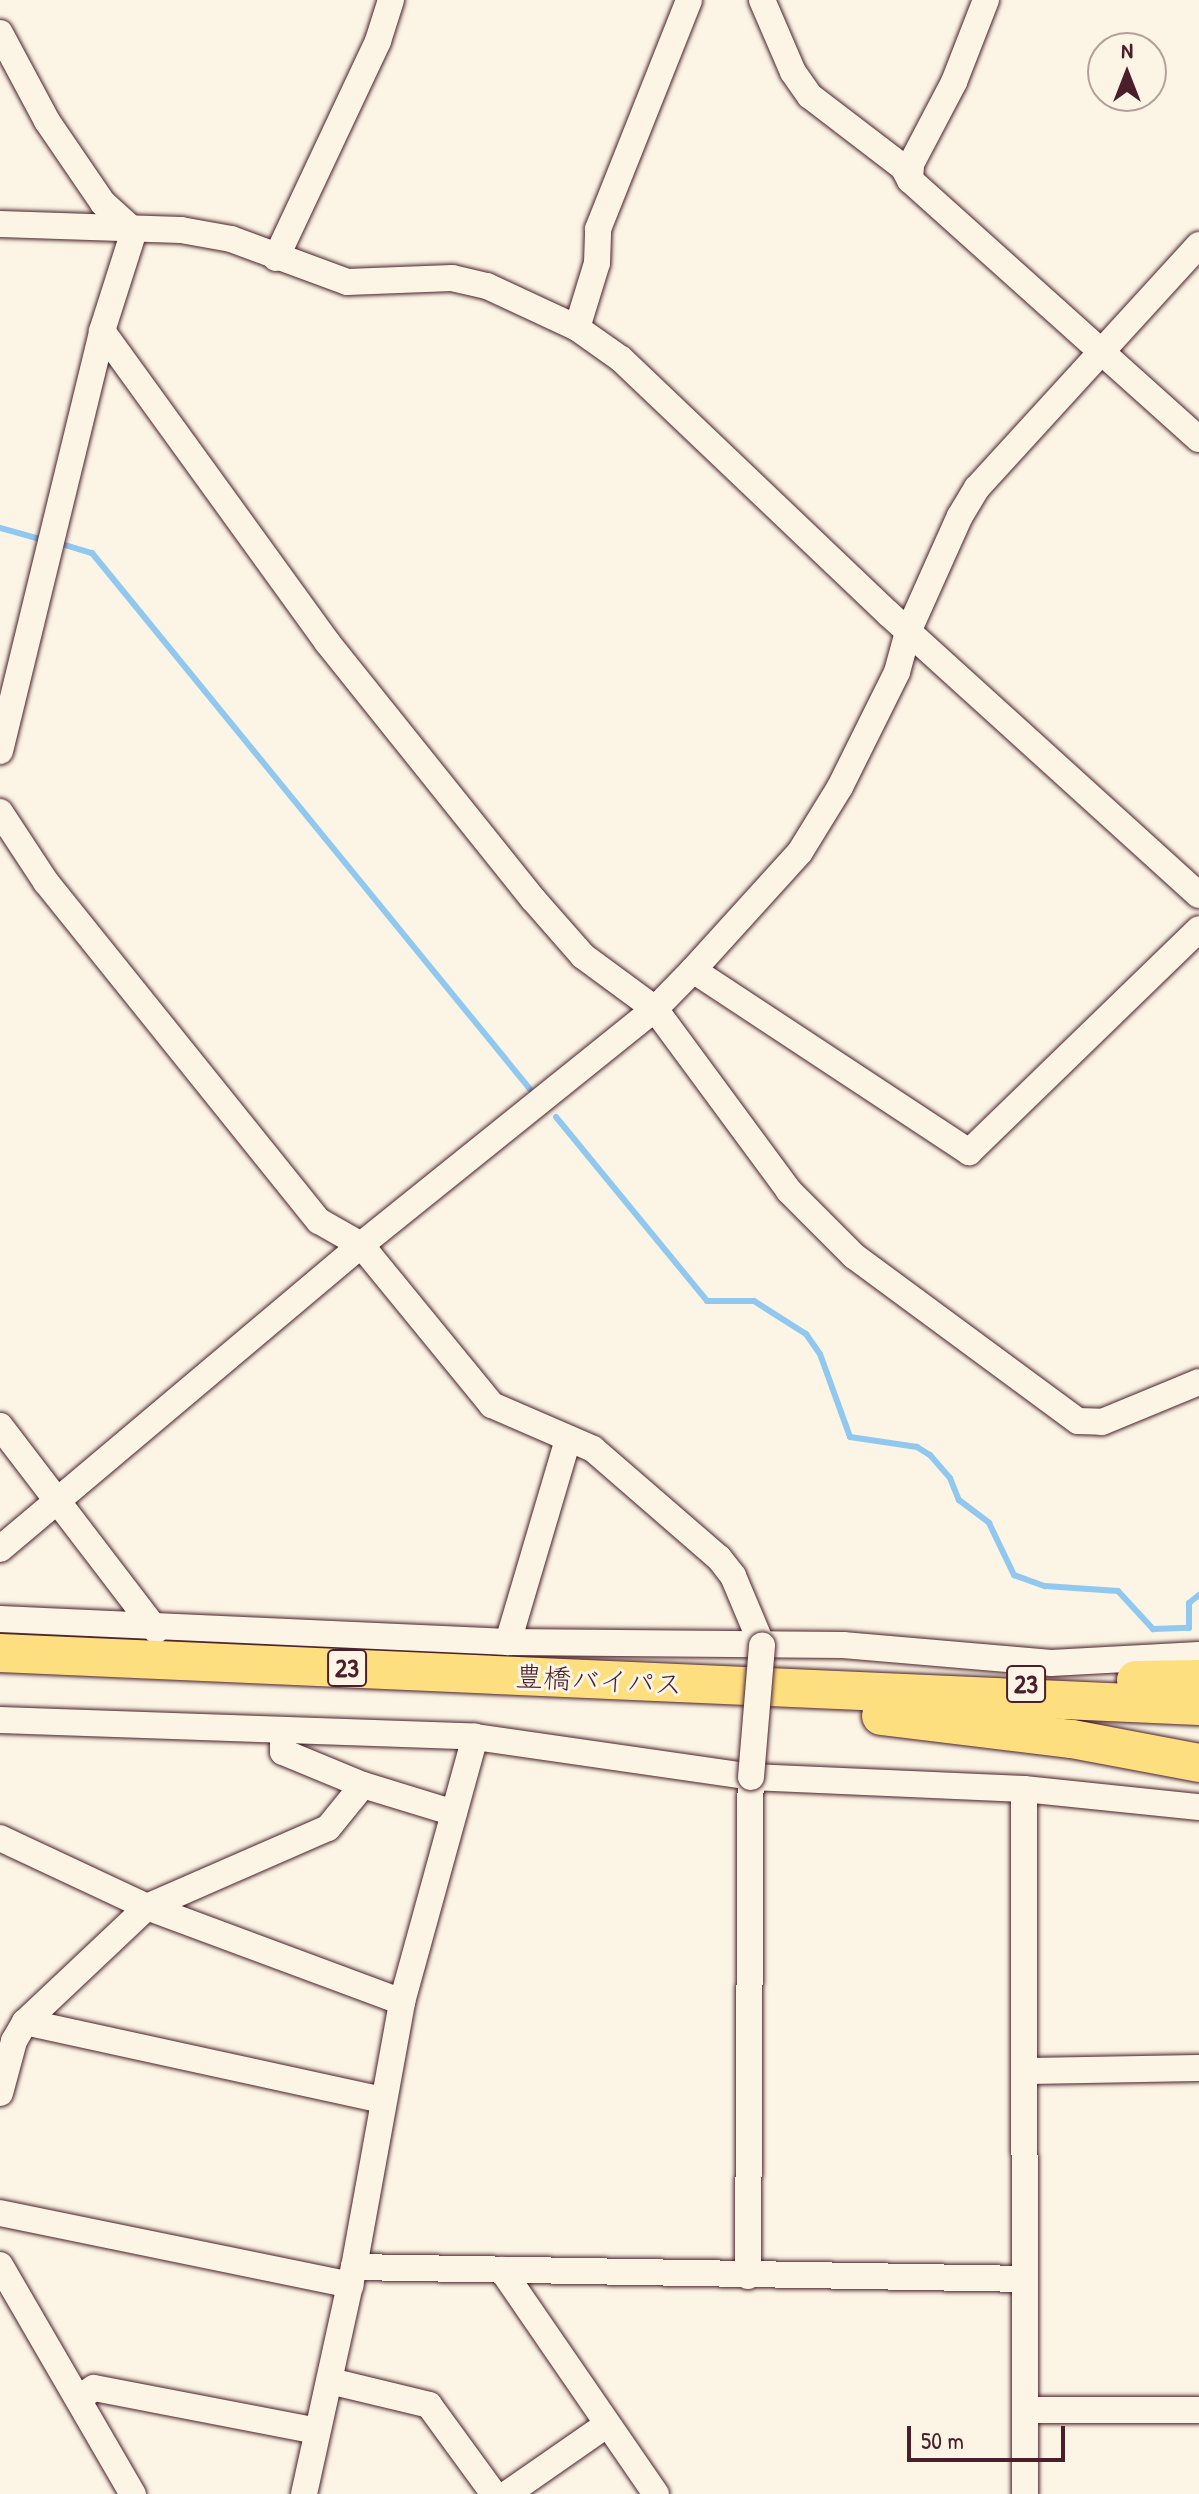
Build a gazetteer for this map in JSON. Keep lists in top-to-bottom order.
{
  "streets": {
    "highway": ["23", "豊橋バイパス"]
  },
  "crossings": [
    ["23", "豊橋バイパス"]
  ],
  "scale_bar": "50 m",
  "north": "top"
}
